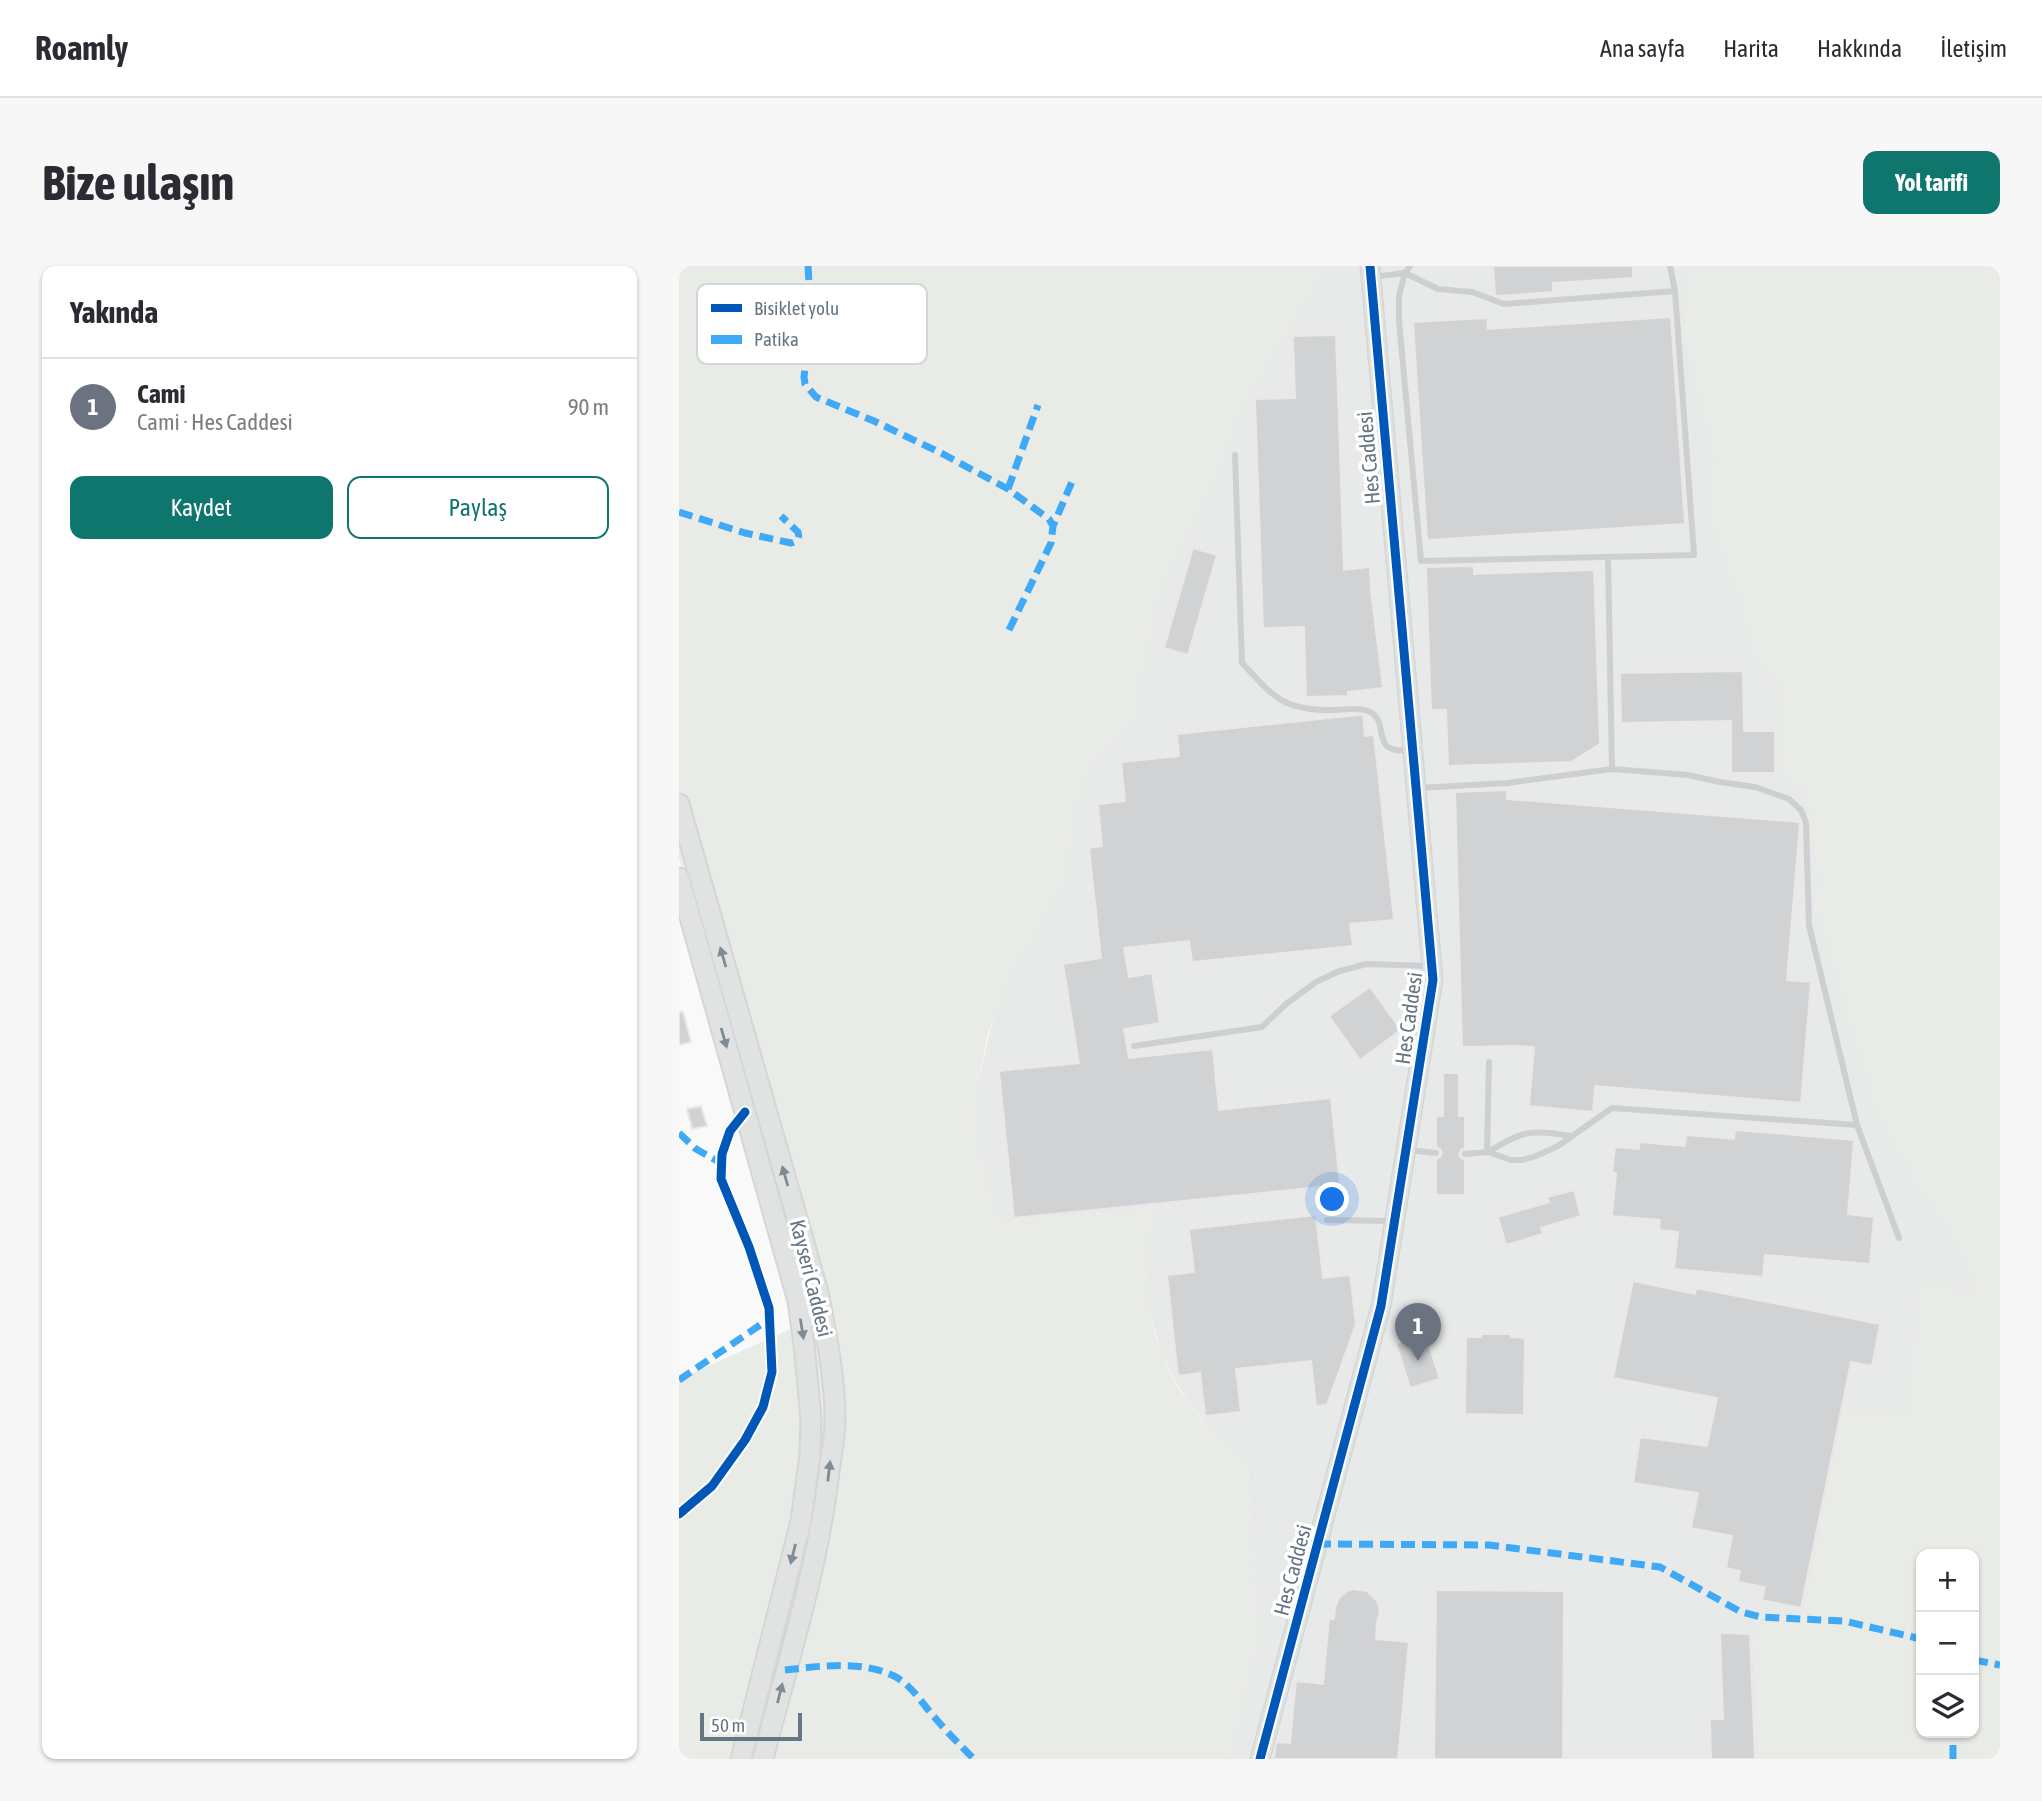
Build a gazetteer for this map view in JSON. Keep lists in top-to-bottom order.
{
  "streets": {
    "main road": ["Kayseri Caddesi"],
    "street": ["Hes Caddesi"]
  },
  "legend": ["Bisiklet yolu", "Patika"],
  "scale_bar": "50 m",
  "page": {
    "header": "Roamly",
    "nav": [
      "Ana sayfa",
      "Harita",
      "Hakkında",
      "İletişim"
    ],
    "buttons": [
      "Yol tarifi",
      ["Kaydet", "Paylaş"]
    ],
    "title": "Bize ulaşın",
    "heading": "Yakında",
    "list": [
      {
        "mark": "1",
        "name": "Cami",
        "note": "Cami · Hes Caddesi",
        "value": "90 m"
      }
    ],
    "pins": "1",
    "map_buttons": ["+", "−"],
    "scale": "50 m"
  }
}
